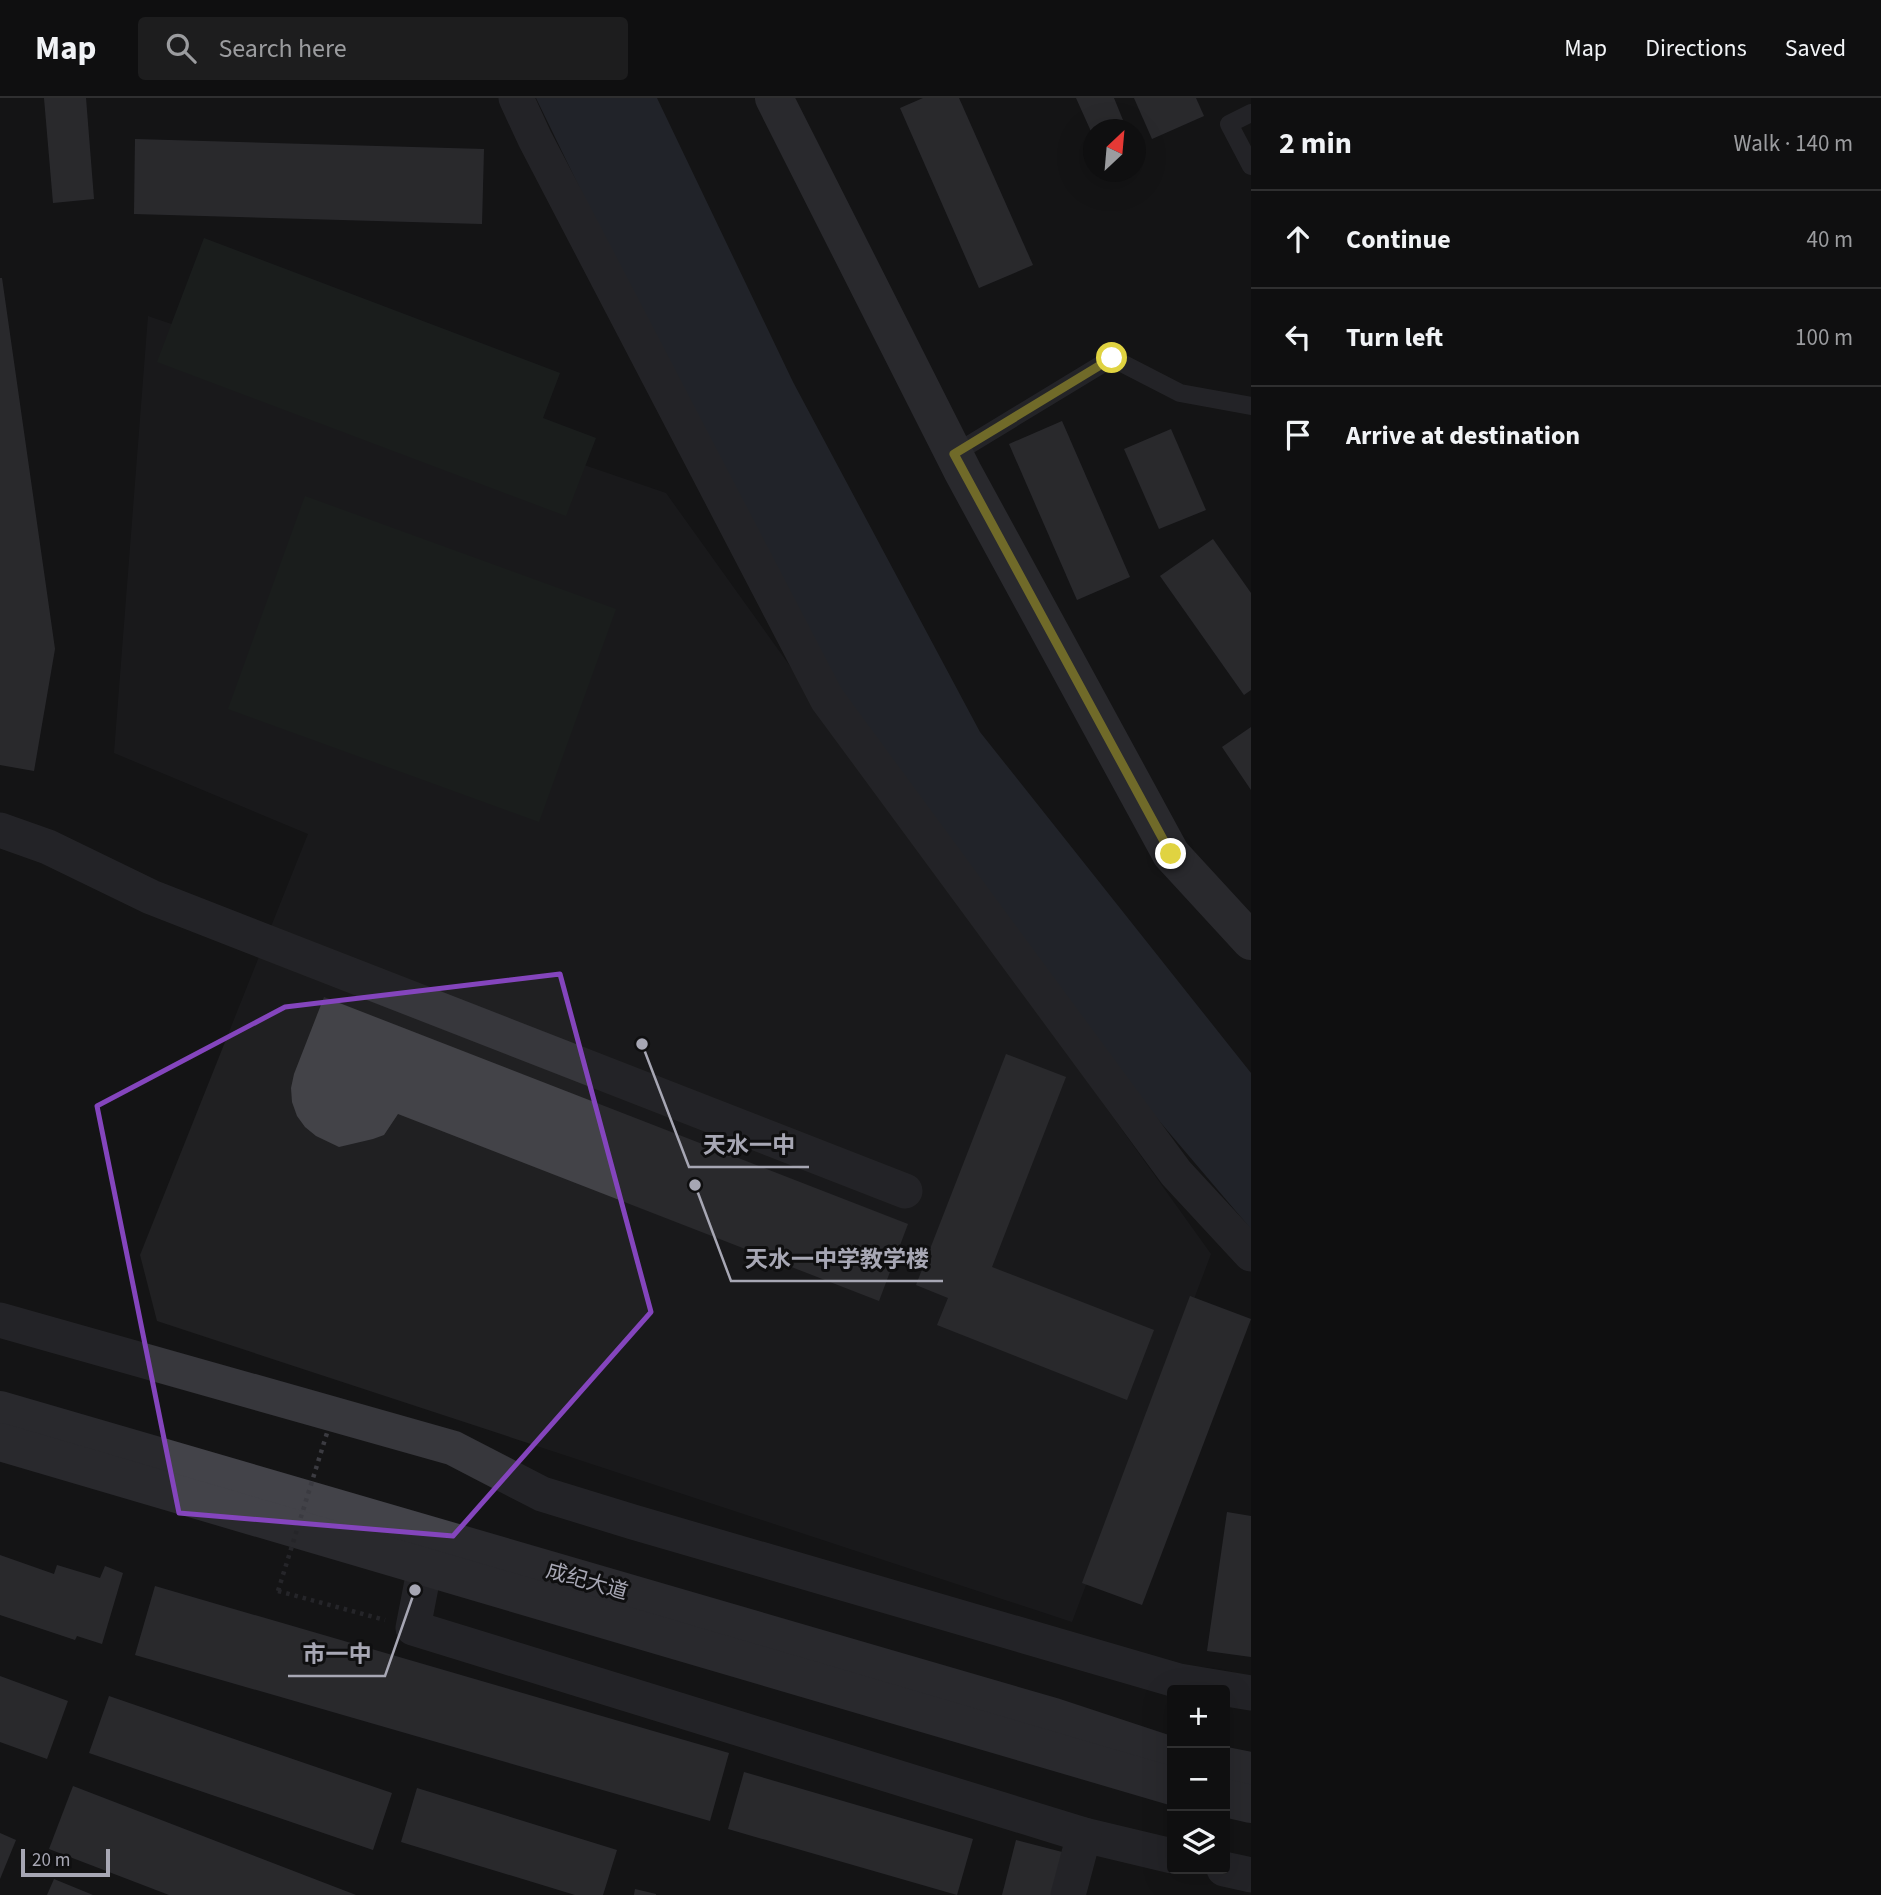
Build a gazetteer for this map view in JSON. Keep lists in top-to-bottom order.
{
  "streets": {
    "main road": ["成纪大道"]
  },
  "places": ["天水一中", "天水一中学教学楼", "市一中"],
  "scale_bar": "20 m",
  "north": "top right",
  "page": {
    "header": "Map",
    "search": "Search here",
    "nav": ["Map", "Directions", "Saved"],
    "heading": ["2 min", "Walk · 140 m"],
    "list": [
      ["Continue", "40 m"],
      ["Turn left", "100 m"],
      "Arrive at destination"
    ],
    "map_buttons": ["+", "−"],
    "scale": "20 m"
  }
}
